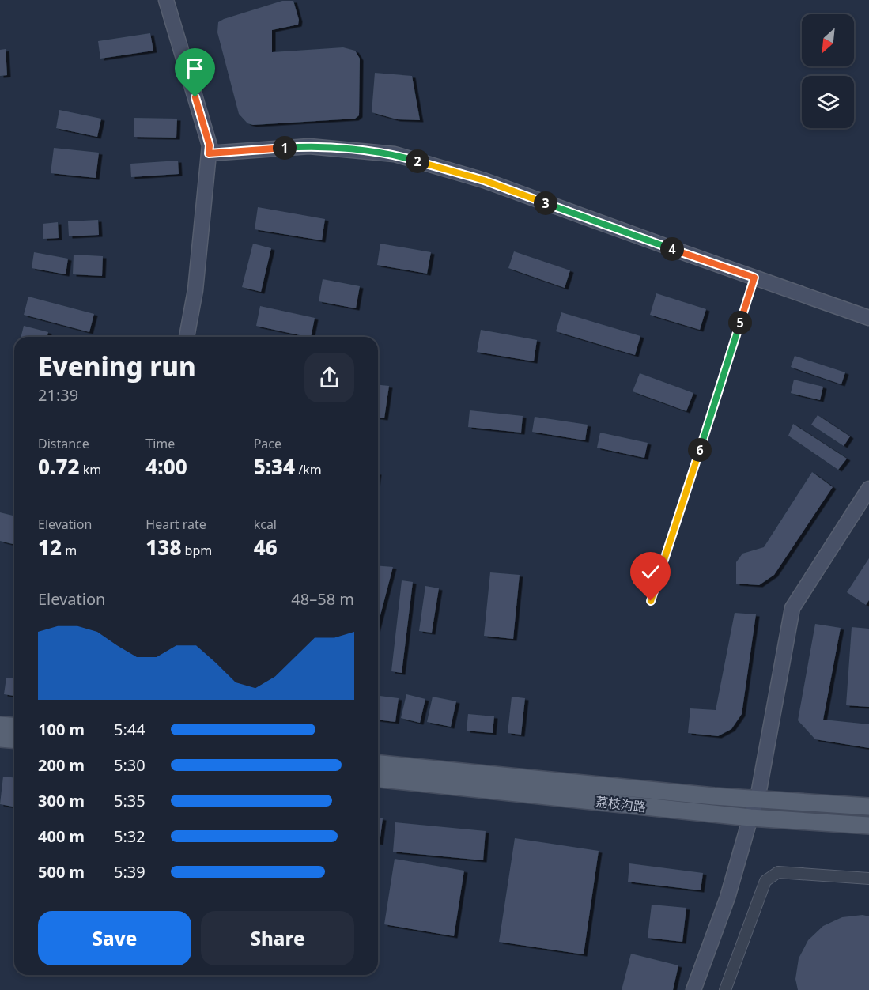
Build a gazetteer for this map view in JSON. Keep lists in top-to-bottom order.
{
  "streets": {
    "main road": ["荔枝沟路"]
  },
  "north": "bottom left",
  "page": {
    "pins": [
      "1",
      "2",
      "3",
      "4",
      "5",
      "6"
    ],
    "heading": ["Evening run", "21:39"],
    "stats": [
      ["Distance", "0.72 km"],
      ["Time", "4:00"],
      ["Pace", "5:34 /km"],
      ["Elevation", "12 m"],
      ["Heart rate", "138 bpm"],
      ["kcal", "46"]
    ],
    "chart": ["Elevation", "48–58 m"],
    "list": [
      {
        "name": "100 m",
        "note": "5:44"
      },
      {
        "name": "200 m",
        "note": "5:30"
      },
      {
        "name": "300 m",
        "note": "5:35"
      },
      {
        "name": "400 m",
        "note": "5:32"
      },
      {
        "name": "500 m",
        "note": "5:39"
      }
    ],
    "buttons": ["Save", "Share"]
  }
}
